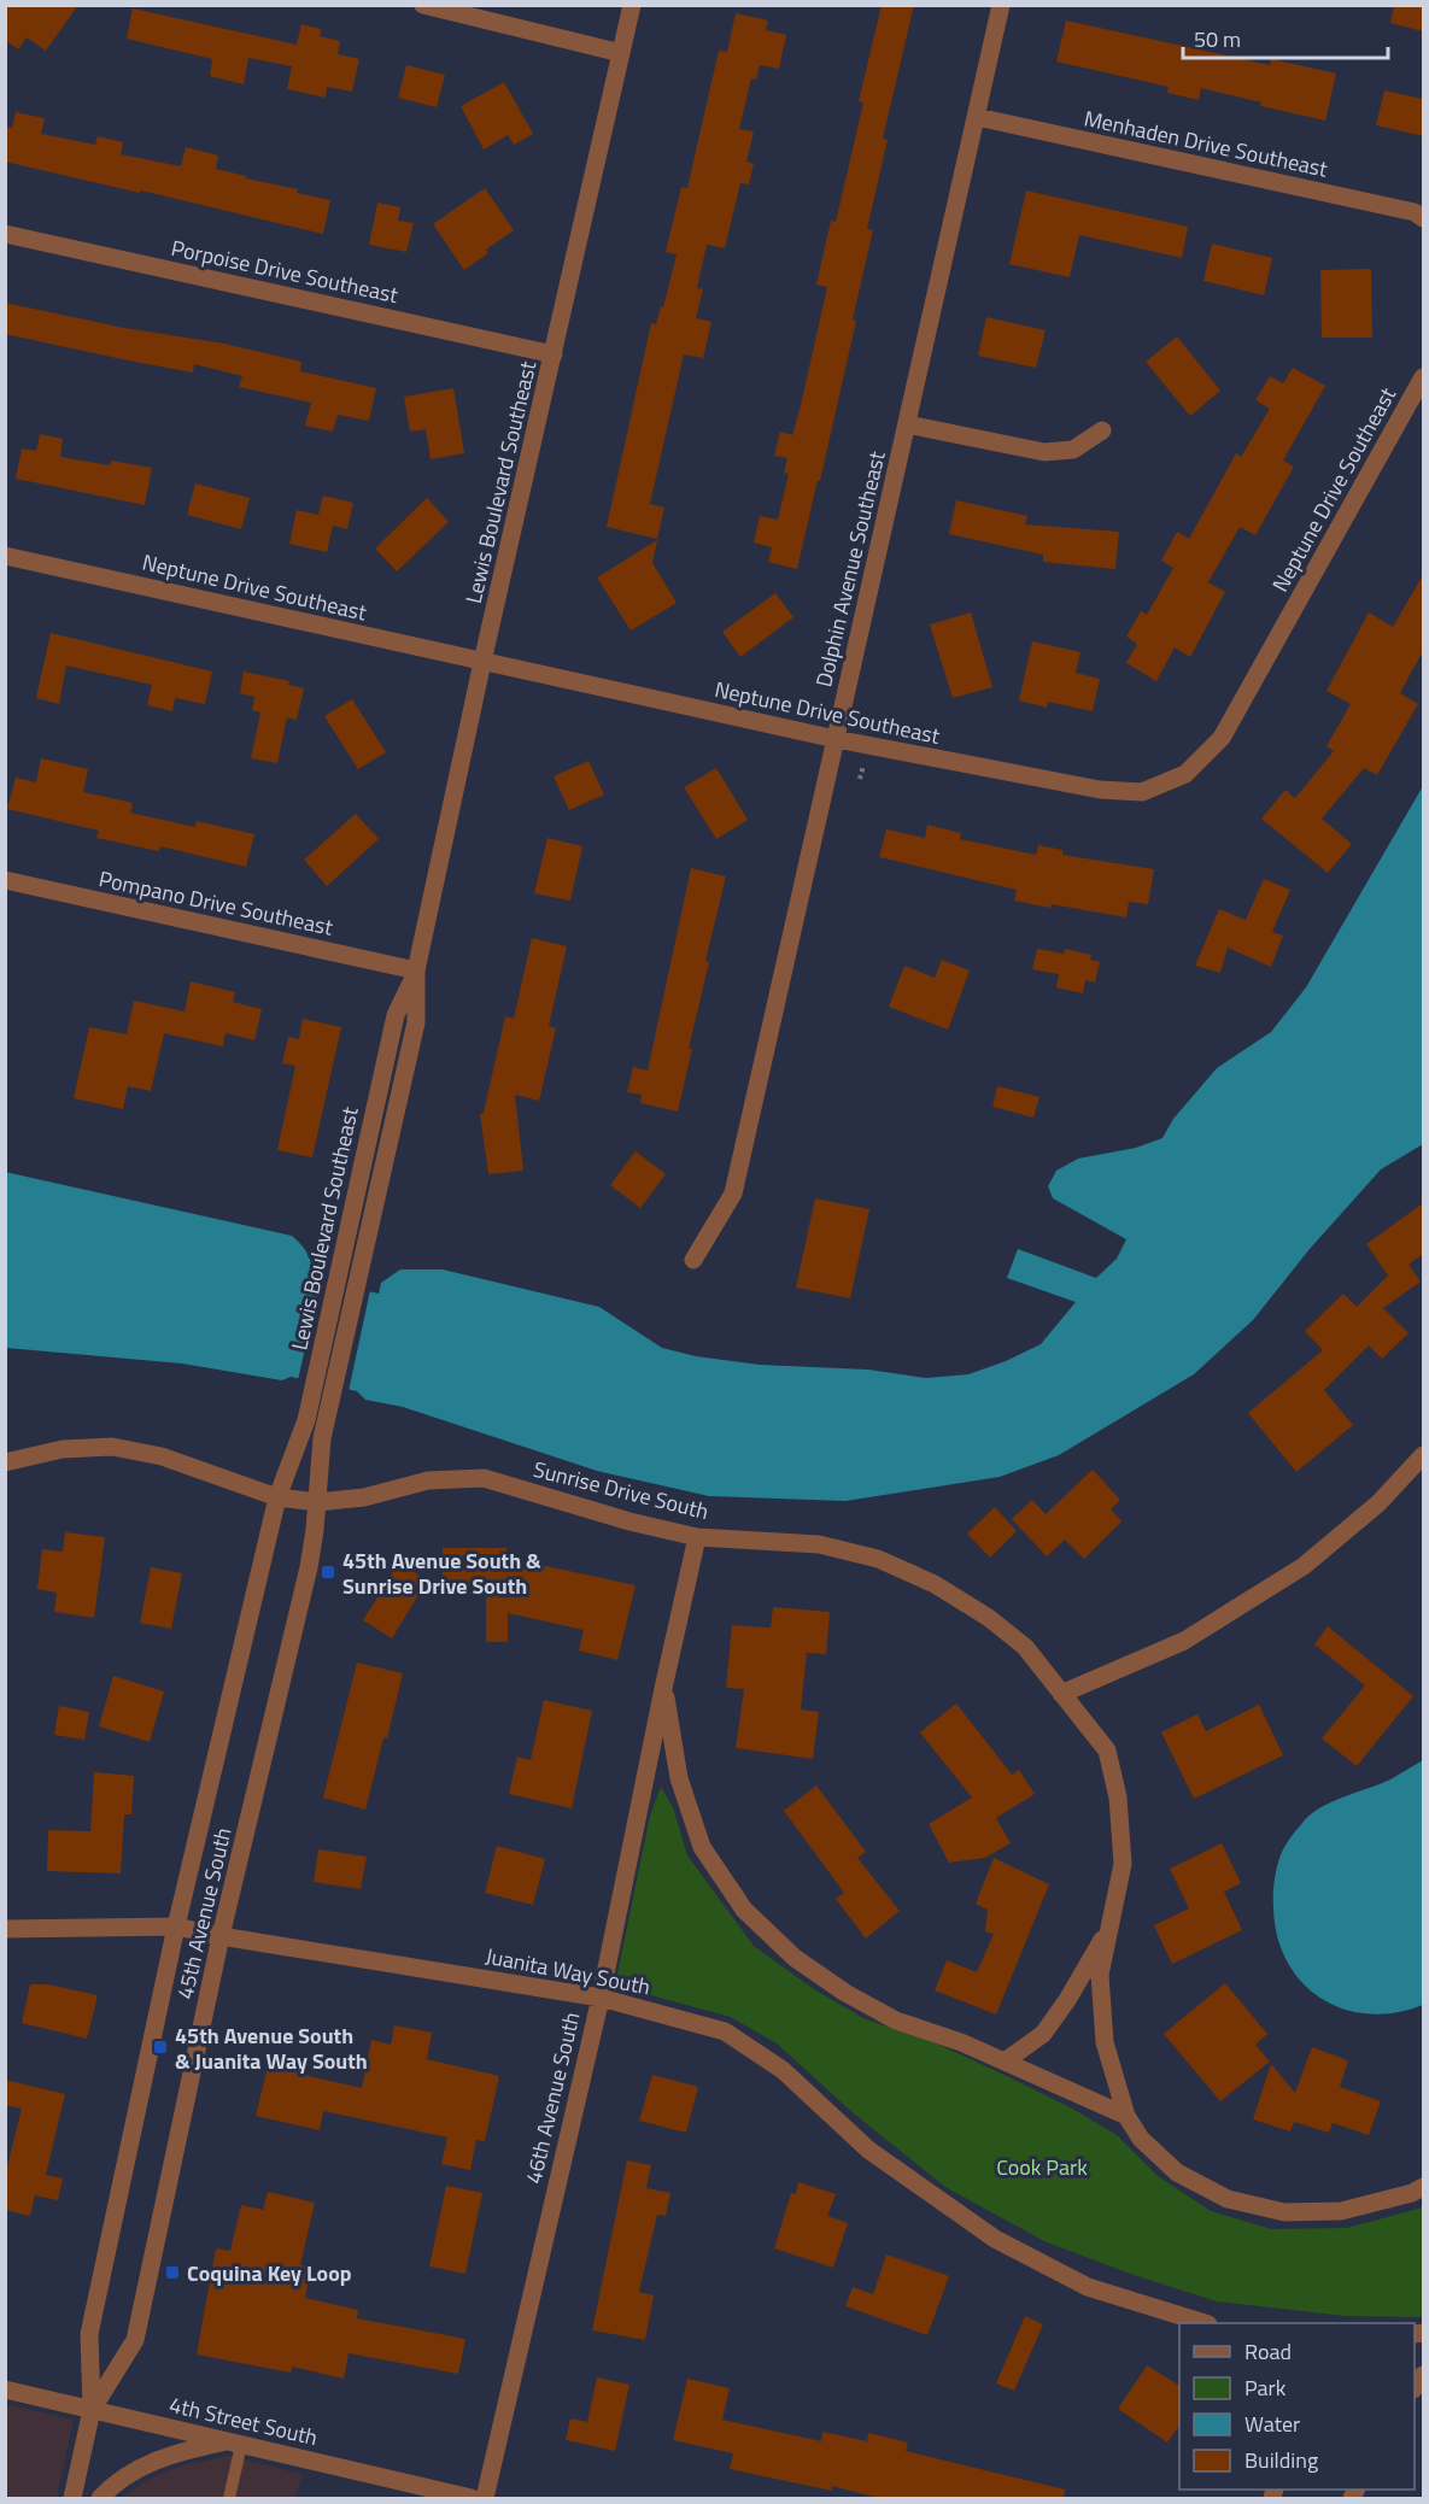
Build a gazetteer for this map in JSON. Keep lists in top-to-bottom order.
{
  "streets": {
    "street": [
      "Menhaden Drive Southeast",
      "Porpoise Drive Southeast",
      "Lewis Boulevard Southeast",
      "Neptune Drive Southeast",
      "Dolphin Avenue Southeast",
      "Pompano Drive Southeast",
      "Sunrise Drive South",
      "45th Avenue South",
      "Juanita Way South",
      "46th Avenue South",
      "4th Street South"
    ]
  },
  "crossings": [
    ["Menhaden Drive Southeast", "Dolphin Avenue Southeast"],
    ["Porpoise Drive Southeast", "Lewis Boulevard Southeast"],
    ["Lewis Boulevard Southeast", "Neptune Drive Southeast"],
    ["Lewis Boulevard Southeast", "Pompano Drive Southeast"],
    ["Lewis Boulevard Southeast", "Sunrise Drive South"],
    ["Lewis Boulevard Southeast", "45th Avenue South"],
    ["Neptune Drive Southeast", "Dolphin Avenue Southeast"],
    ["Sunrise Drive South", "45th Avenue South"],
    ["Sunrise Drive South", "46th Avenue South"],
    ["45th Avenue South", "Juanita Way South"],
    ["45th Avenue South", "4th Street South"],
    ["Juanita Way South", "46th Avenue South"]
  ],
  "parks": ["Cook Park"],
  "places": {
    "transit": ["45th Avenue South & Sunrise Drive South", "45th Avenue South & Juanita Way South", "Coquina Key Loop"]
  },
  "legend": [
    "Road",
    "Park",
    "Water",
    "Building"
  ],
  "scale_bar": "50 m"
}
